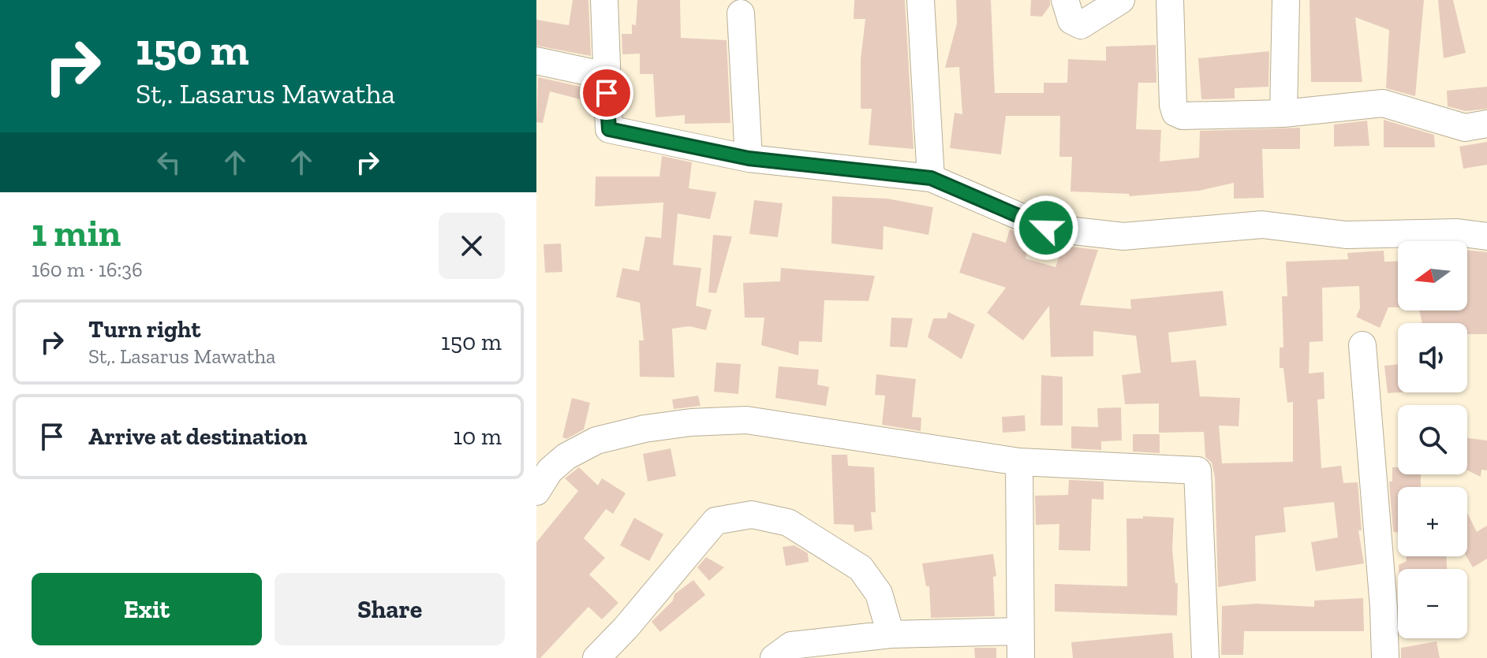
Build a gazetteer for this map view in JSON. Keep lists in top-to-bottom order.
{
  "north": "left",
  "page": {
    "turn": ["150 m", "St,. Lasarus Mawatha"],
    "heading": ["1 min", "160 m · 16:36"],
    "map_buttons": ["+", "−"],
    "list": [
      {
        "name": "Turn right",
        "note": "St,. Lasarus Mawatha",
        "value": "150 m"
      },
      {
        "name": "Arrive at destination",
        "value": "10 m"
      }
    ],
    "buttons": ["Exit", "Share"]
  }
}
